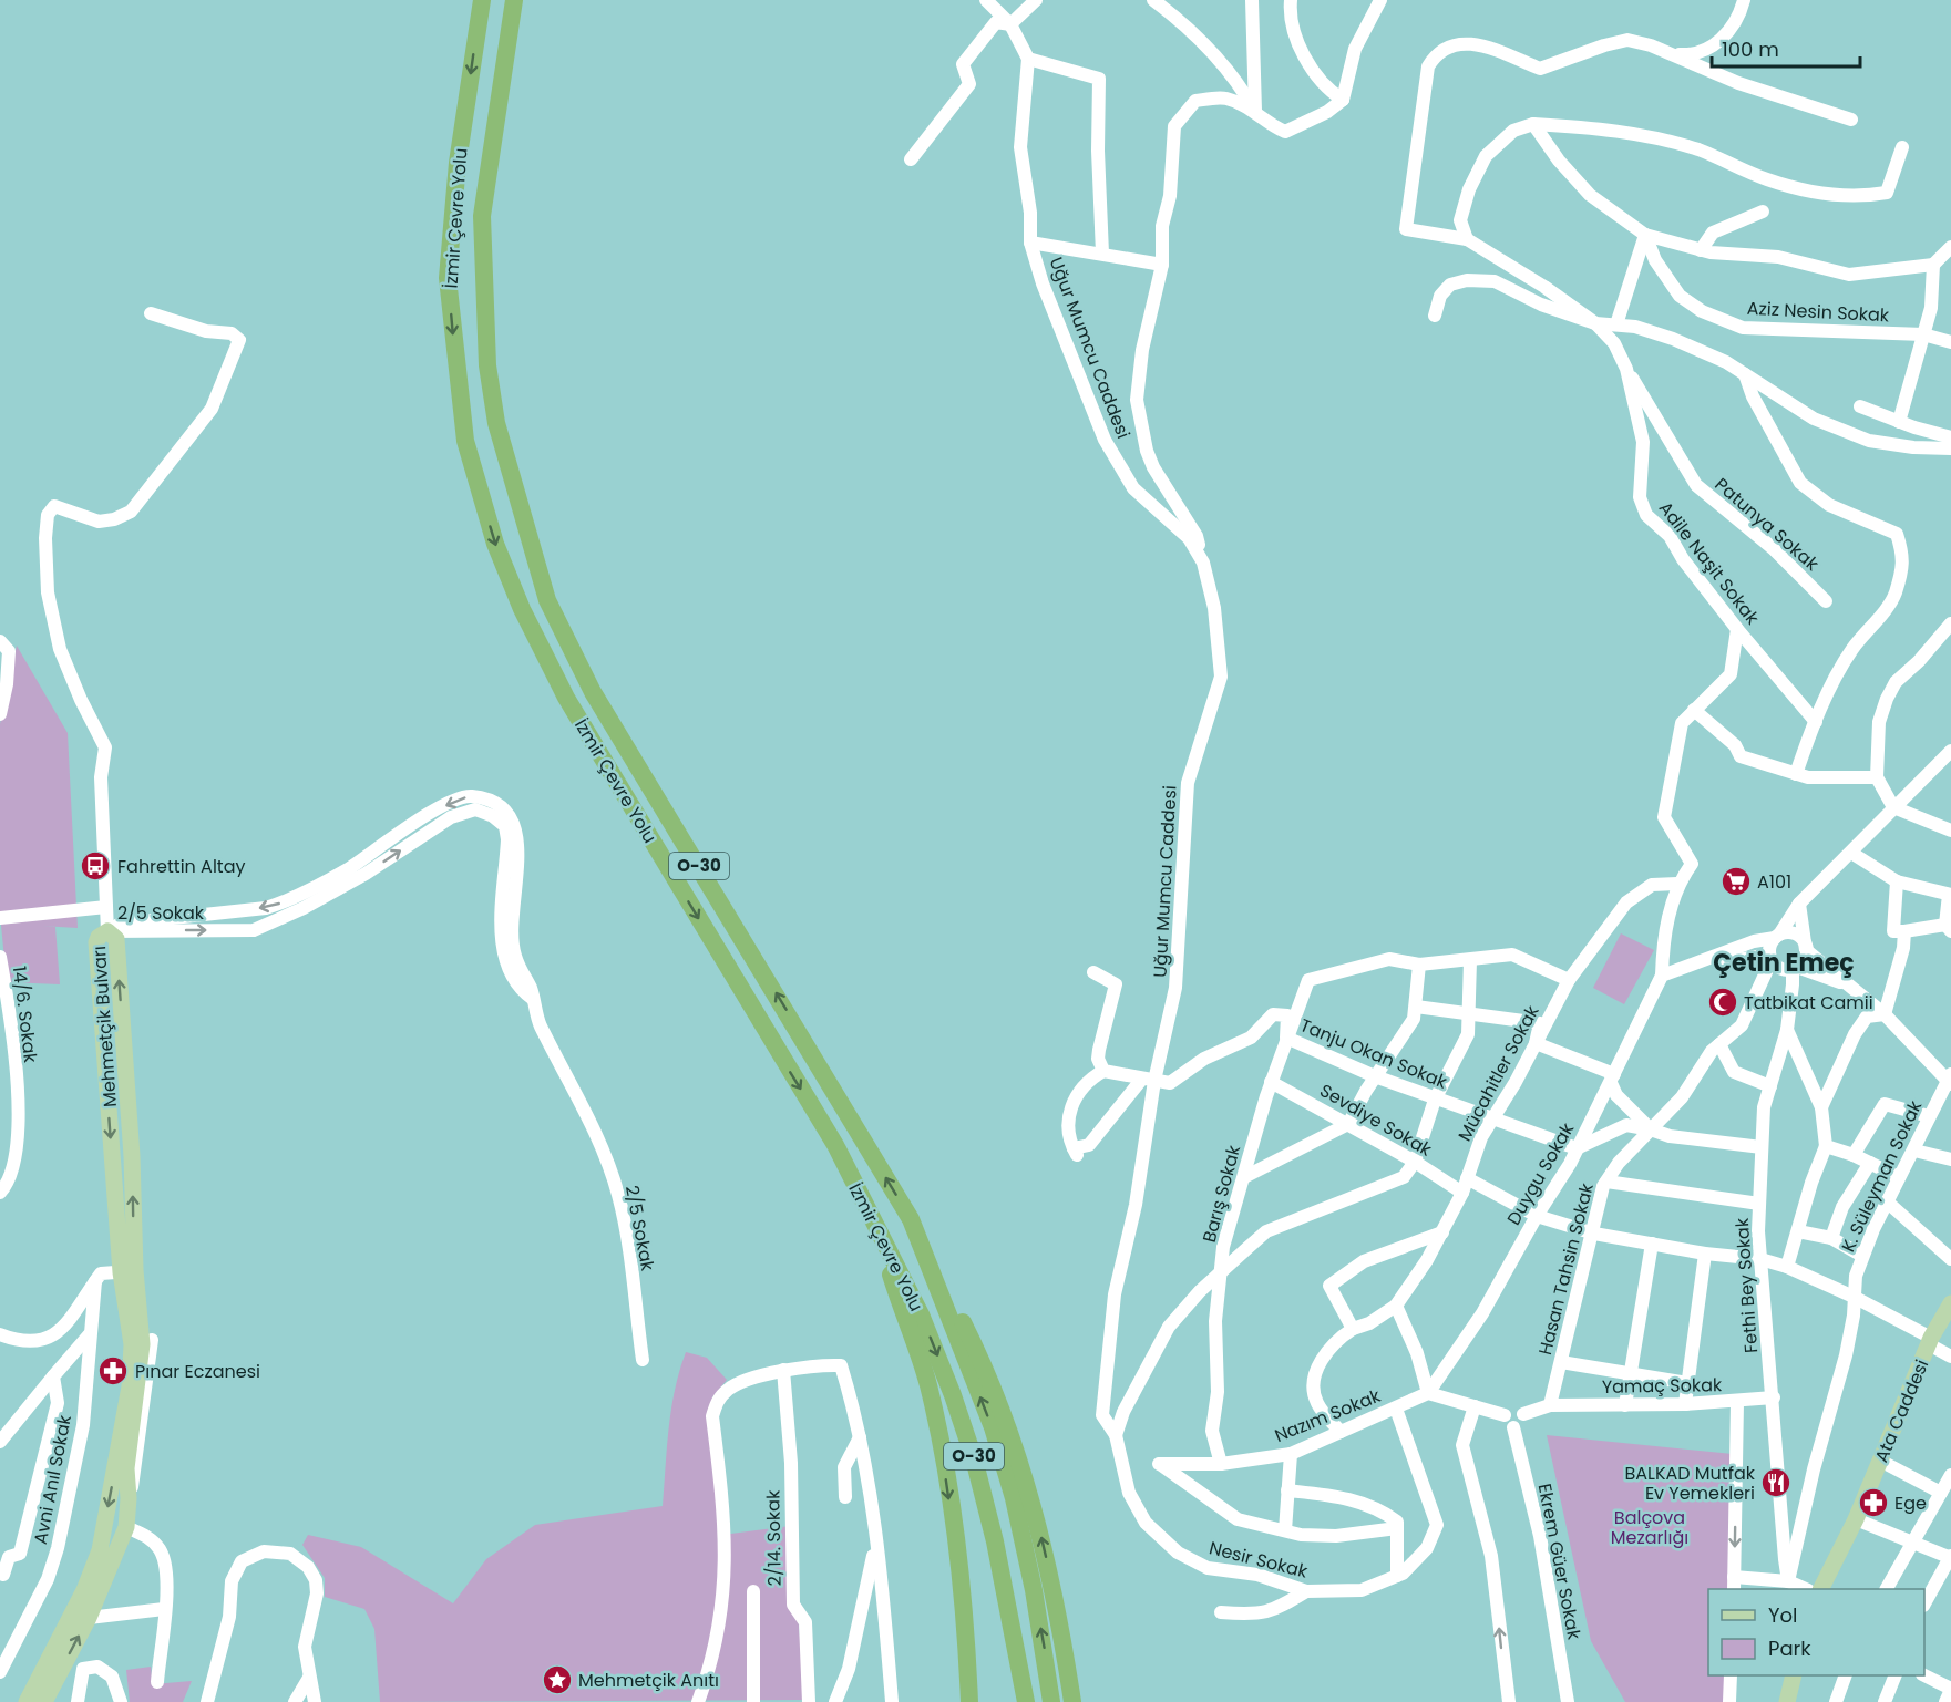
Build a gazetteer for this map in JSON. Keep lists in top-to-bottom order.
{
  "streets": {
    "highway": ["İzmir Çevre Yolu", "O-30"],
    "main road": ["Mehmetçik Bulvarı", "Ata Caddesi"],
    "street": [
      "Aziz Nesin Sokak",
      "Uğur Mumcu Caddesi",
      "Patunya Sokak",
      "Adile Naşit Sokak",
      "2/5 Sokak",
      "14/6. Sokak",
      "Tanju Okan Sokak",
      "Mücahitler Sokak",
      "Sevdiye Sokak",
      "Duygu Sokak",
      "K. Süleyman Sokak",
      "Barış Sokak",
      "Hasan Tahsin Sokak",
      "Fethi Bey Sokak",
      "Yamaç Sokak",
      "Nazım Sokak",
      "Avni Anıl Sokak",
      "2/14. Sokak",
      "Nesir Sokak",
      "Ekrem Güer Sokak"
    ]
  },
  "crossings": [
    ["Uğur Mumcu Caddesi", "Tanju Okan Sokak"],
    ["Uğur Mumcu Caddesi", "Nesir Sokak"],
    ["Patunya Sokak", "Adile Naşit Sokak"],
    ["2/5 Sokak", "Mehmetçik Bulvarı"],
    ["Tanju Okan Sokak", "Mücahitler Sokak"],
    ["Tanju Okan Sokak", "Duygu Sokak"],
    ["Tanju Okan Sokak", "Barış Sokak"],
    ["Mücahitler Sokak", "Sevdiye Sokak"],
    ["Sevdiye Sokak", "Barış Sokak"],
    ["Duygu Sokak", "Nazım Sokak"],
    ["K. Süleyman Sokak", "Fethi Bey Sokak"],
    ["Barış Sokak", "Nazım Sokak"],
    ["Hasan Tahsin Sokak", "Fethi Bey Sokak"],
    ["Hasan Tahsin Sokak", "Yamaç Sokak"],
    ["Fethi Bey Sokak", "Yamaç Sokak"],
    ["Yamaç Sokak", "Ekrem Güer Sokak"],
    ["Nazım Sokak", "Nesir Sokak"]
  ],
  "districts": ["Çetin Emeç"],
  "parks": ["Balçova Mezarlığı"],
  "places": {
    "bus stop": ["Fahrettin Altay"],
    "supermarket": ["A101"],
    "mosque": ["Tatbikat Camii"],
    "pharmacy": ["Pınar Eczanesi", "Ege"],
    "restaurant": ["BALKAD Mutfak Ev Yemekleri"],
    "place": ["Mehmetçik Anıtı"]
  },
  "legend": ["Yol", "Park"],
  "scale_bar": "100 m"
}
